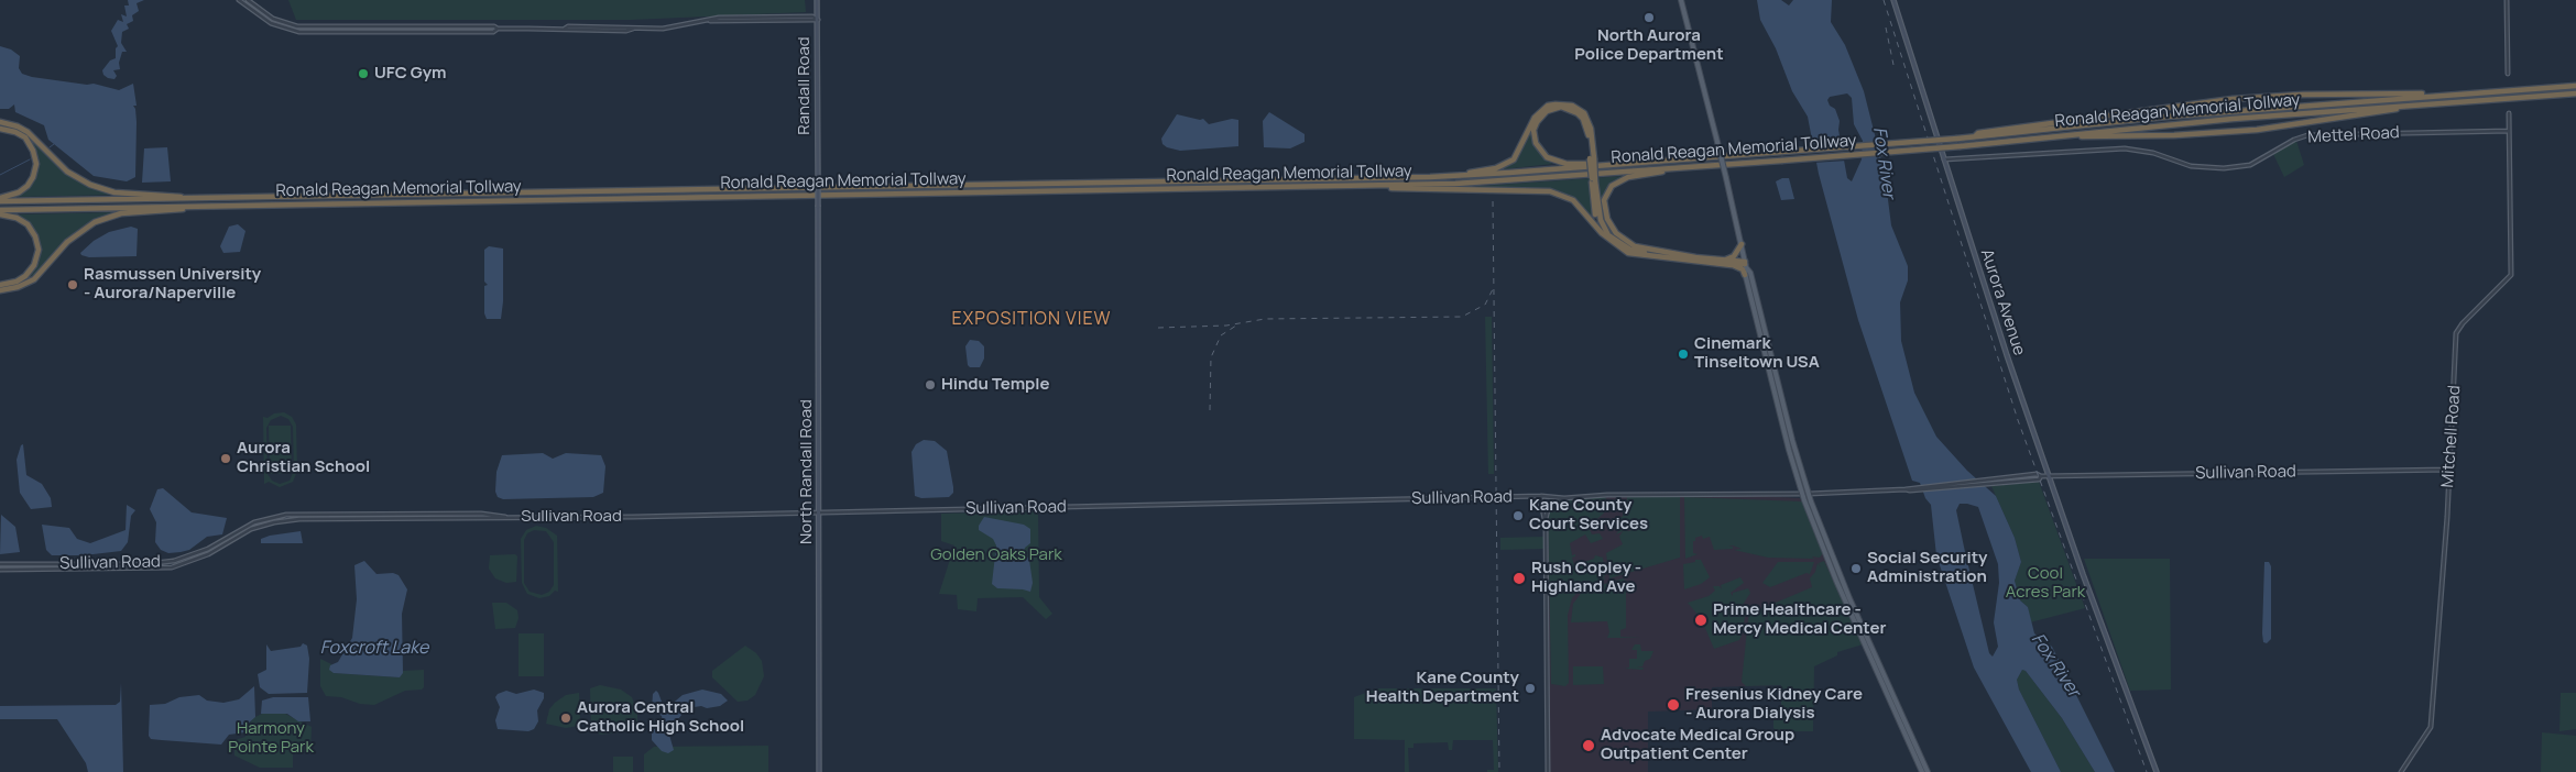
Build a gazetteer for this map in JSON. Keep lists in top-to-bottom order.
{
  "streets": {
    "highway": ["Ronald Reagan Memorial Tollway"],
    "main road": ["Randall Road", "Aurora Avenue", "North Randall Road"],
    "street": ["Mettel Road", "Mitchell Road", "Sullivan Road"]
  },
  "crossings": [
    ["Randall Road", "North Randall Road"],
    ["Mettel Road", "Aurora Avenue"],
    ["Mettel Road", "Mitchell Road"],
    ["Aurora Avenue", "Sullivan Road"],
    ["Mitchell Road", "Sullivan Road"],
    ["North Randall Road", "Sullivan Road"]
  ],
  "districts": ["EXPOSITION VIEW"],
  "water": ["Fox River", "Foxcroft Lake"],
  "parks": ["Golden Oaks Park", "Cool Acres Park", "Harmony Pointe Park"],
  "places": [
    "North Aurora Police Department",
    "UFC Gym",
    "Rasmussen University - Aurora/Naperville",
    "Cinemark Tinseltown USA",
    "Hindu Temple",
    "Aurora Christian School",
    "Kane County Court Services",
    "Social Security Administration",
    "Rush Copley - Highland Ave",
    "Prime Healthcare - Mercy Medical Center",
    "Kane County Health Department",
    "Fresenius Kidney Care - Aurora Dialysis",
    "Aurora Central Catholic High School",
    "Advocate Medical Group Outpatient Center"
  ]
}
